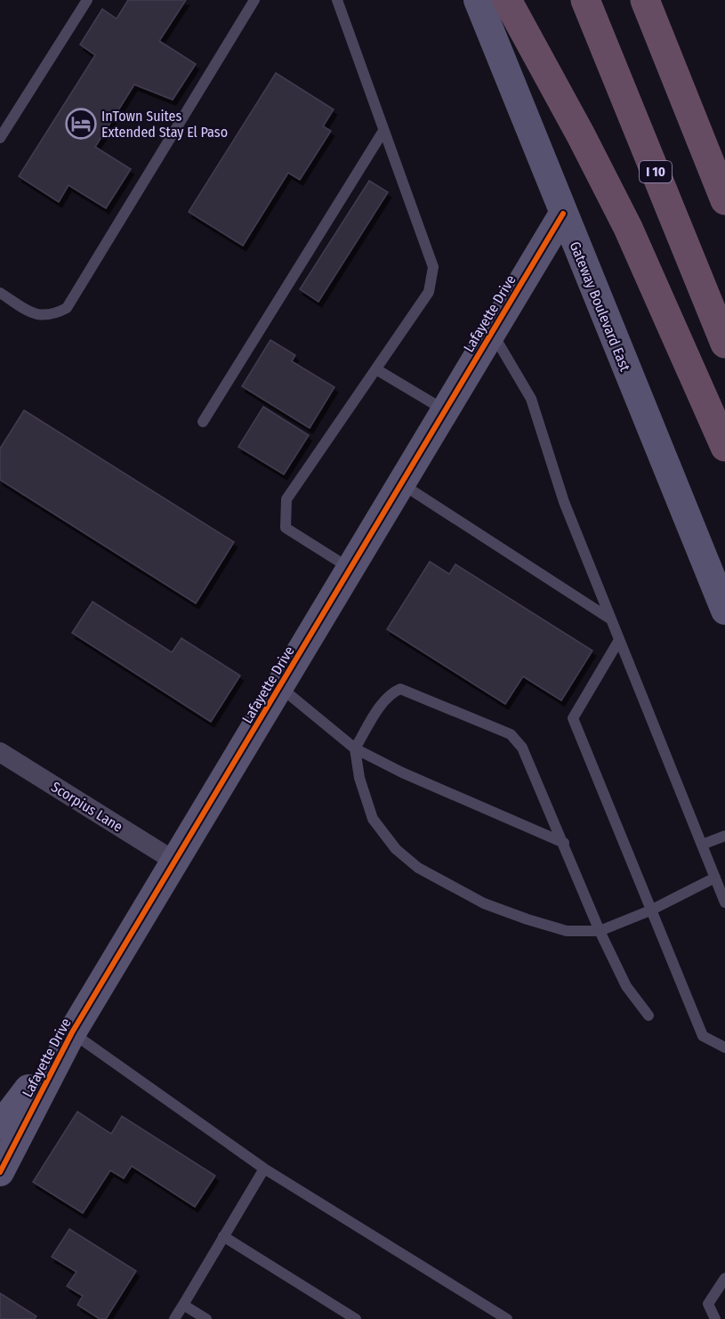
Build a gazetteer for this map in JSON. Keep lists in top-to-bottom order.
{
  "streets": {
    "highway": ["I 10"],
    "street": ["Gateway Boulevard East", "Lafayette Drive", "Scorpius Lane"]
  },
  "crossings": [
    ["Gateway Boulevard East", "Lafayette Drive"],
    ["Lafayette Drive", "Scorpius Lane"]
  ],
  "places": {
    "hotel": ["InTown Suites Extended Stay El Paso"]
  }
}
